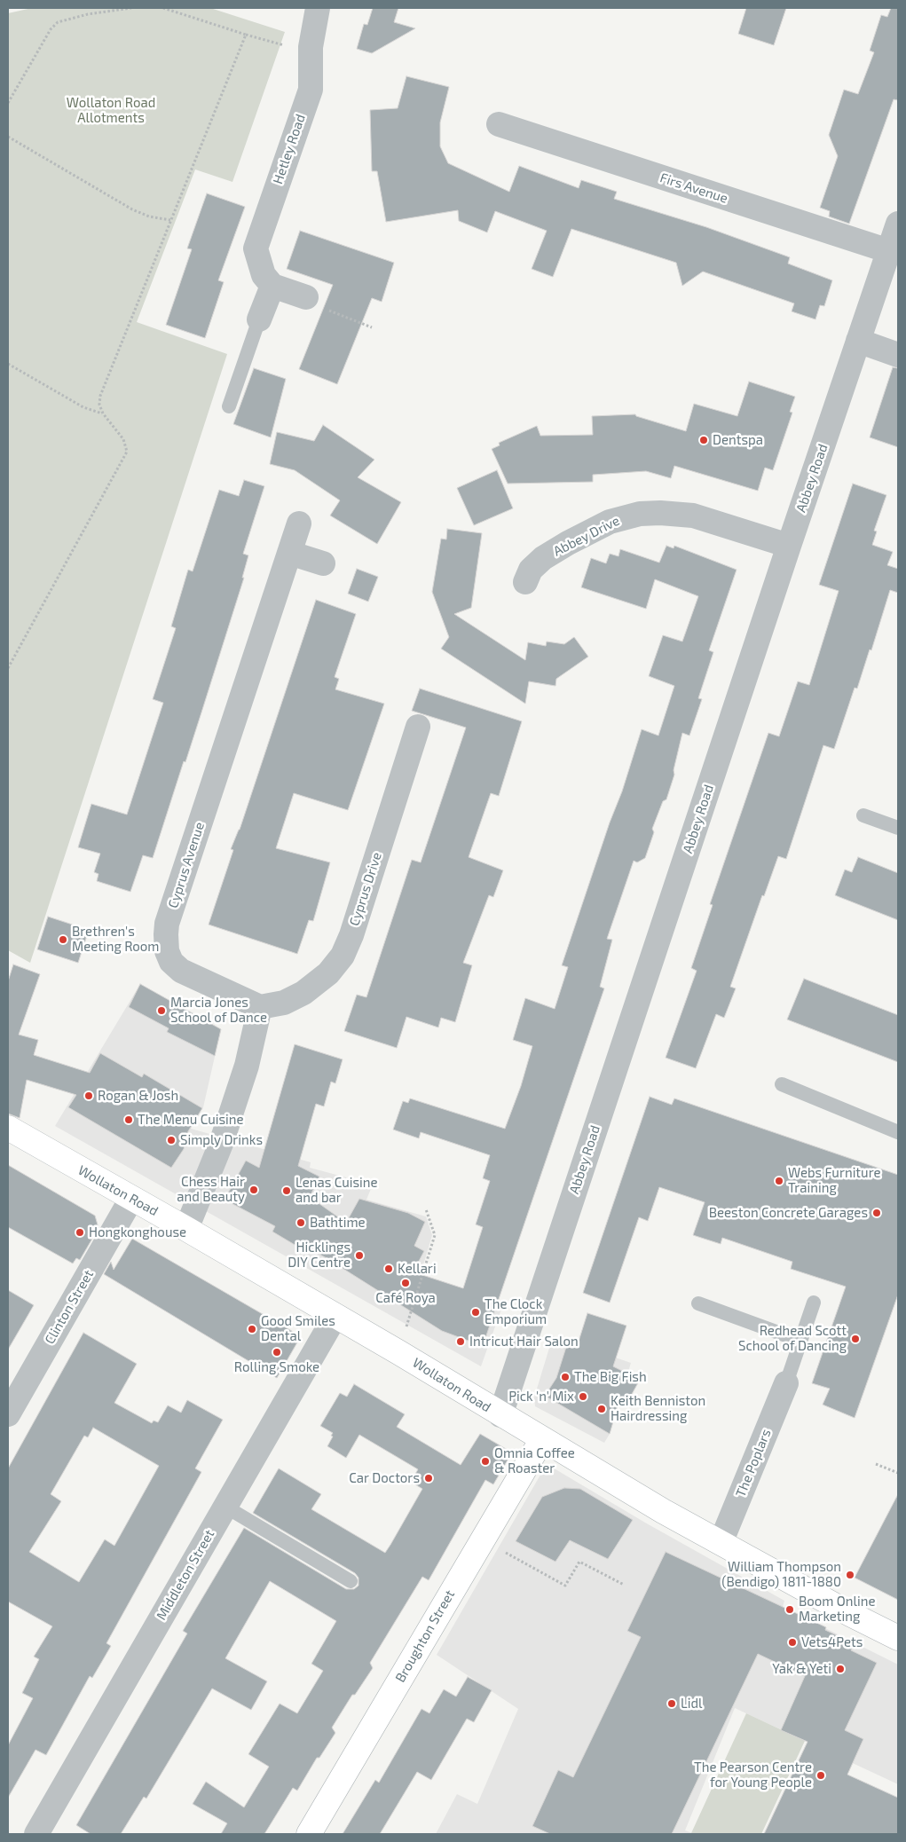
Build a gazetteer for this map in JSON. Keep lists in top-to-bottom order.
{
  "streets": {
    "main road": ["Wollaton Road", "Broughton Street"],
    "street": [
      "Hetley Road",
      "Firs Avenue",
      "Abbey Road",
      "Abbey Drive",
      "Cyprus Avenue",
      "Cyprus Drive",
      "Clinton Street",
      "The Poplars",
      "Middleton Street"
    ]
  },
  "crossings": [
    ["Firs Avenue", "Abbey Road"],
    ["Abbey Road", "Abbey Drive"],
    ["Abbey Road", "Wollaton Road"],
    ["Cyprus Avenue", "Cyprus Drive"],
    ["Wollaton Road", "Clinton Street"],
    ["Wollaton Road", "The Poplars"],
    ["Wollaton Road", "Middleton Street"],
    ["Wollaton Road", "Broughton Street"]
  ],
  "parks": ["Wollaton Road Allotments"],
  "places": [
    "Dentspa",
    "Brethren's Meeting Room",
    "Marcia Jones School of Dance",
    "Rogan & Josh",
    "The Menu Cuisine",
    "Simply Drinks",
    "Webs Furniture Training",
    "Chess Hair and Beauty",
    "Lenas Cuisine and bar",
    "Beeston Concrete Garages",
    "Bathtime",
    "Hongkonghouse",
    "Hicklings DIY Centre",
    "Kellari",
    "Café Roya",
    "The Clock Emporium",
    "Good Smiles Dental",
    "Redhead Scott School of Dancing",
    "Intricut Hair Salon",
    "Rolling Smoke",
    "The Big Fish",
    "Pick 'n' Mix",
    "Keith Benniston Hairdressing",
    "Omnia Coffee & Roaster",
    "Car Doctors",
    "William Thompson (Bendigo) 1811-1880",
    "Boom Online Marketing",
    "Vets4Pets",
    "Yak & Yeti",
    "Lidl",
    "The Pearson Centre for Young People"
  ]
}
